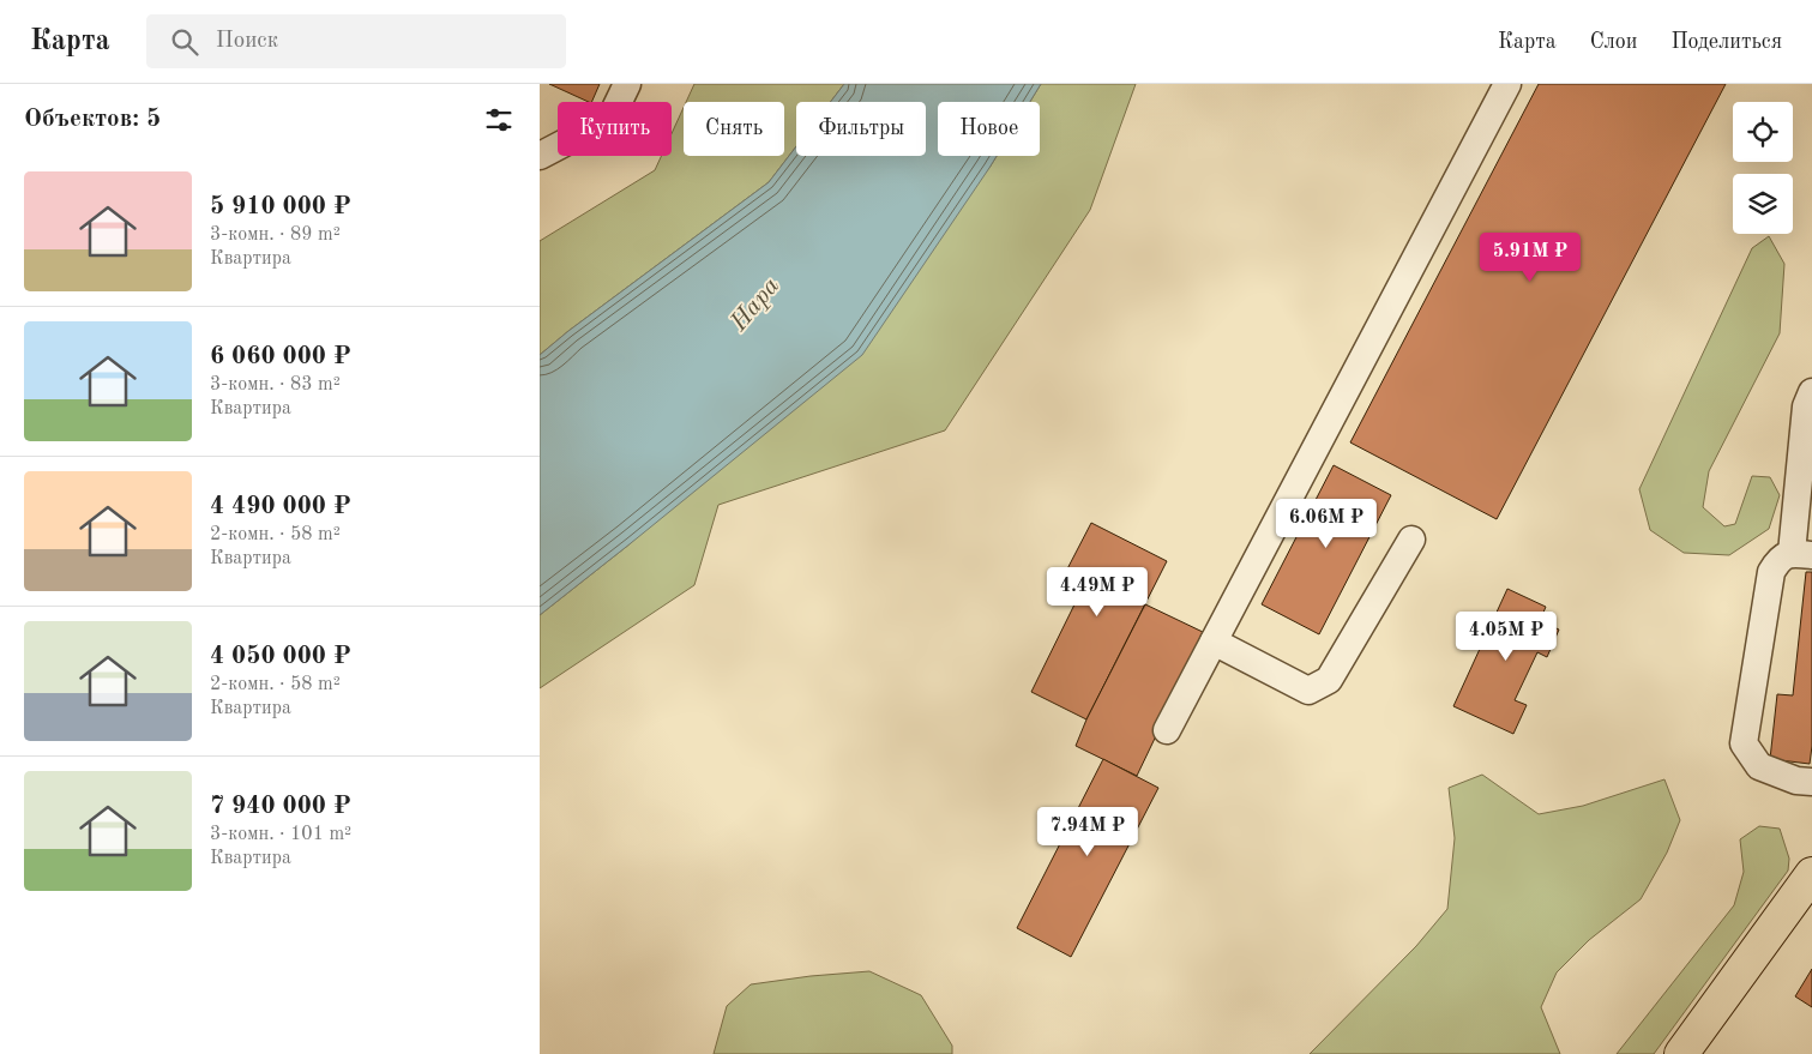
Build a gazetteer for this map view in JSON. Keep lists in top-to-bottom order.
{
  "water": ["Нара"],
  "page": {
    "header": "Карта",
    "search": "Поиск",
    "nav": ["Карта", "Слои", "Поделиться"],
    "heading": "Объектов: 5",
    "chip": [
      "Купить",
      "Снять",
      "Фильтры",
      "Новое"
    ],
    "list": [
      {
        "name": "5 910 000 ₽",
        "note": "3-комн. · 89 m² · Квартира"
      },
      {
        "name": "6 060 000 ₽",
        "note": "3-комн. · 83 m² · Квартира"
      },
      {
        "name": "4 490 000 ₽",
        "note": "2-комн. · 58 m² · Квартира"
      },
      {
        "name": "4 050 000 ₽",
        "note": "2-комн. · 58 m² · Квартира"
      },
      {
        "name": "7 940 000 ₽",
        "note": "3-комн. · 101 m² · Квартира"
      }
    ],
    "price": [
      "5.91M ₽",
      "6.06M ₽",
      "4.49M ₽",
      "4.05M ₽",
      "7.94M ₽"
    ]
  }
}
